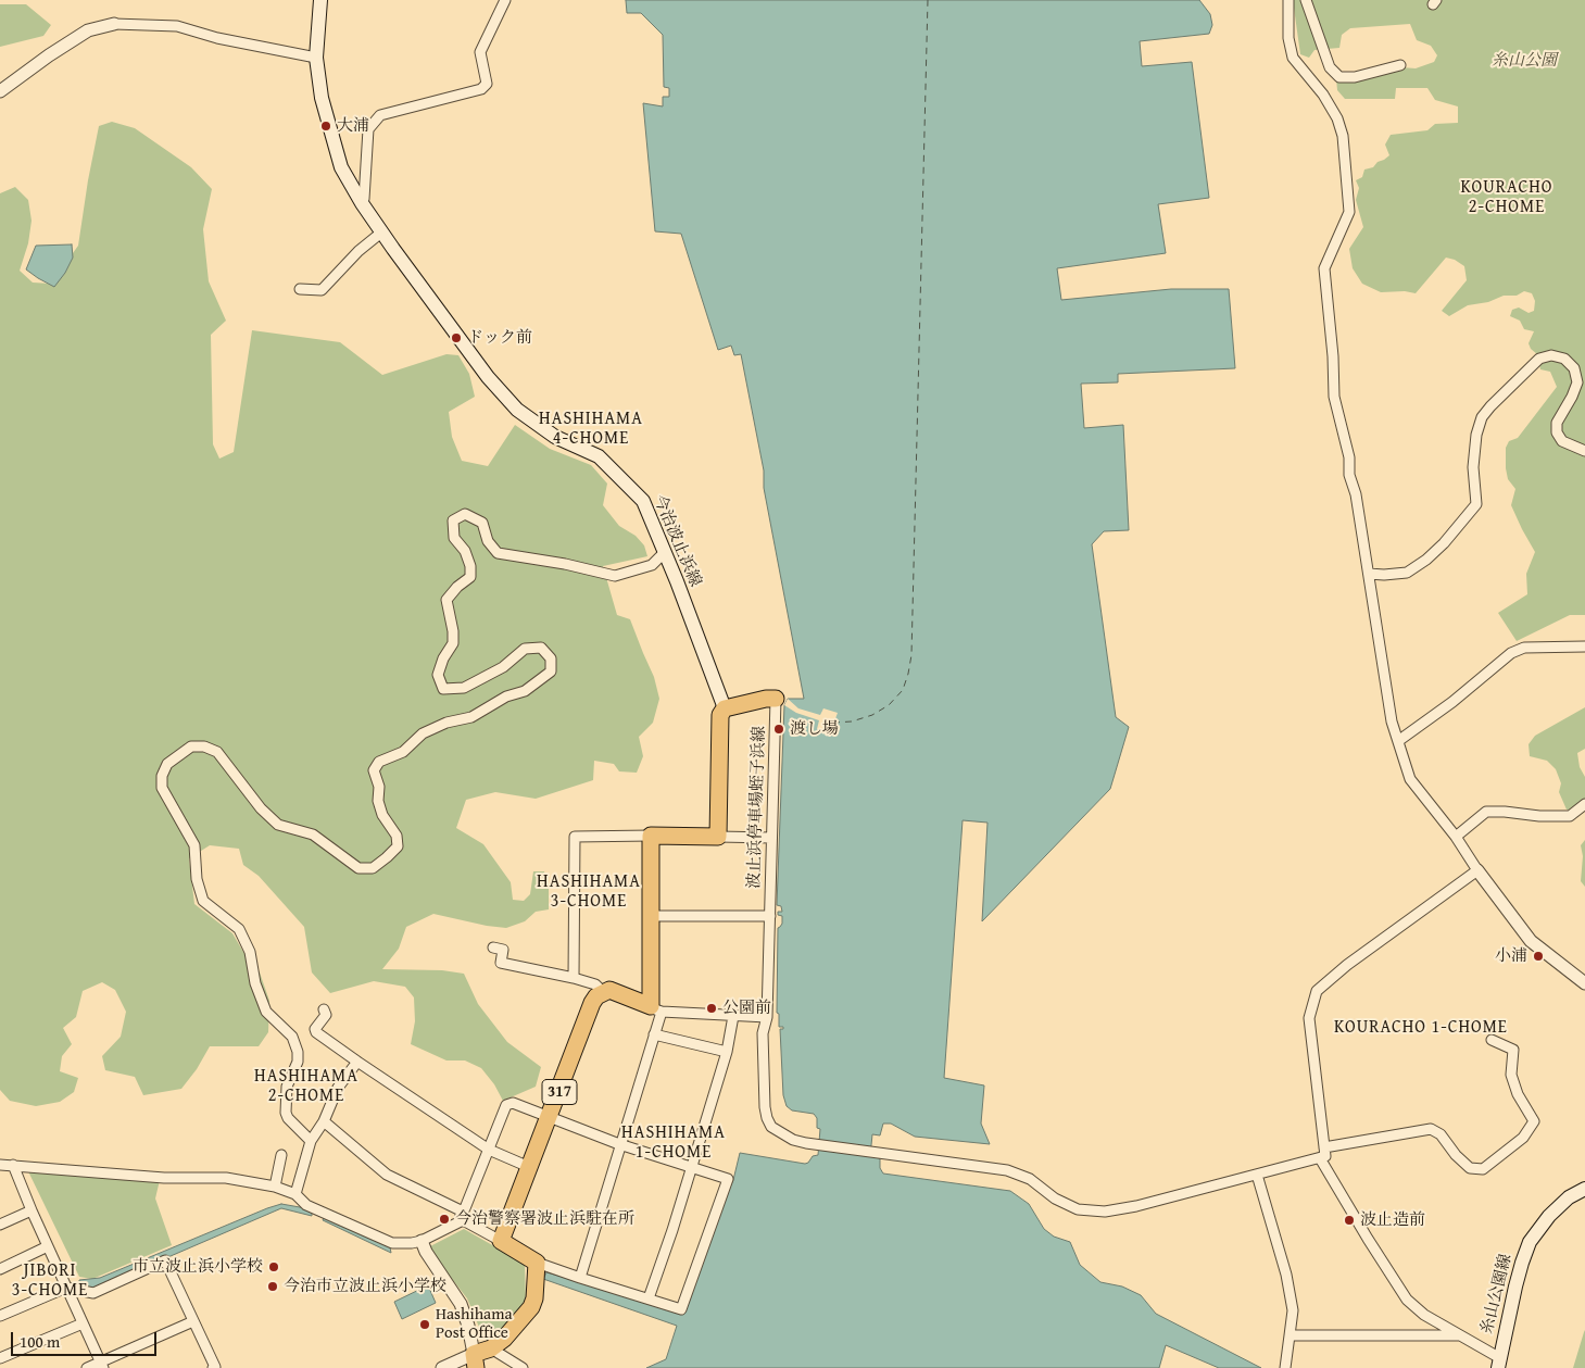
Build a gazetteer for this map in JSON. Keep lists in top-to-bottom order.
{
  "streets": {
    "highway": ["317"],
    "main road": ["今治波止浜線", "糸山公園線"],
    "street": ["波止浜停車場蛭子浜線"]
  },
  "districts": [
    "KOURACHO 2-CHOME",
    "HASHIHAMA 4-CHOME",
    "HASHIHAMA 3-CHOME",
    "KOURACHO 1-CHOME",
    "HASHIHAMA 2-CHOME",
    "HASHIHAMA 1-CHOME",
    "JIBORI 3-CHOME"
  ],
  "parks": ["糸山公園"],
  "places": [
    "大浦",
    "ドック前",
    "渡し場",
    "小浦",
    "公園前",
    "今治警察署波止浜駐在所",
    "波止造前",
    "市立波止浜小学校",
    "今治市立波止浜小学校",
    "Hashihama Post Office"
  ],
  "scale_bar": "100 m"
}
